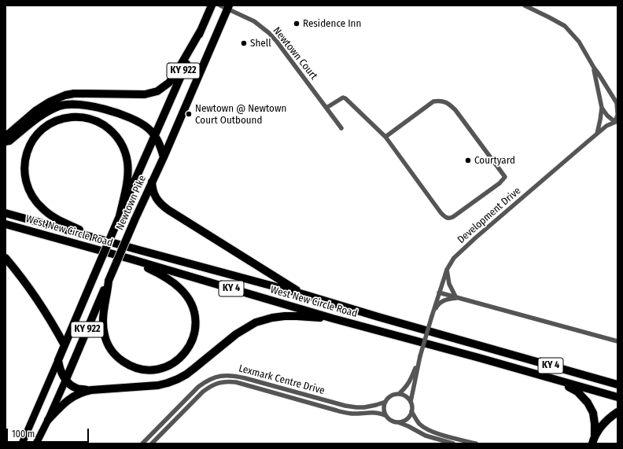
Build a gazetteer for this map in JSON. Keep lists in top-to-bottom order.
{
  "streets": {
    "highway": [
      "KY 922",
      "Newtown Pike",
      "West New Circle Road",
      "KY 4"
    ],
    "street": ["Newtown Court", "Development Drive", "Lexmark Centre Drive"]
  },
  "crossings": [
    ["Newtown Court", "Newtown Pike"],
    ["Development Drive", "Lexmark Centre Drive"]
  ],
  "places": [
    "Residence Inn",
    "Shell",
    "Newtown @ Newtown Court Outbound",
    "Courtyard"
  ],
  "scale_bar": "100 m"
}
